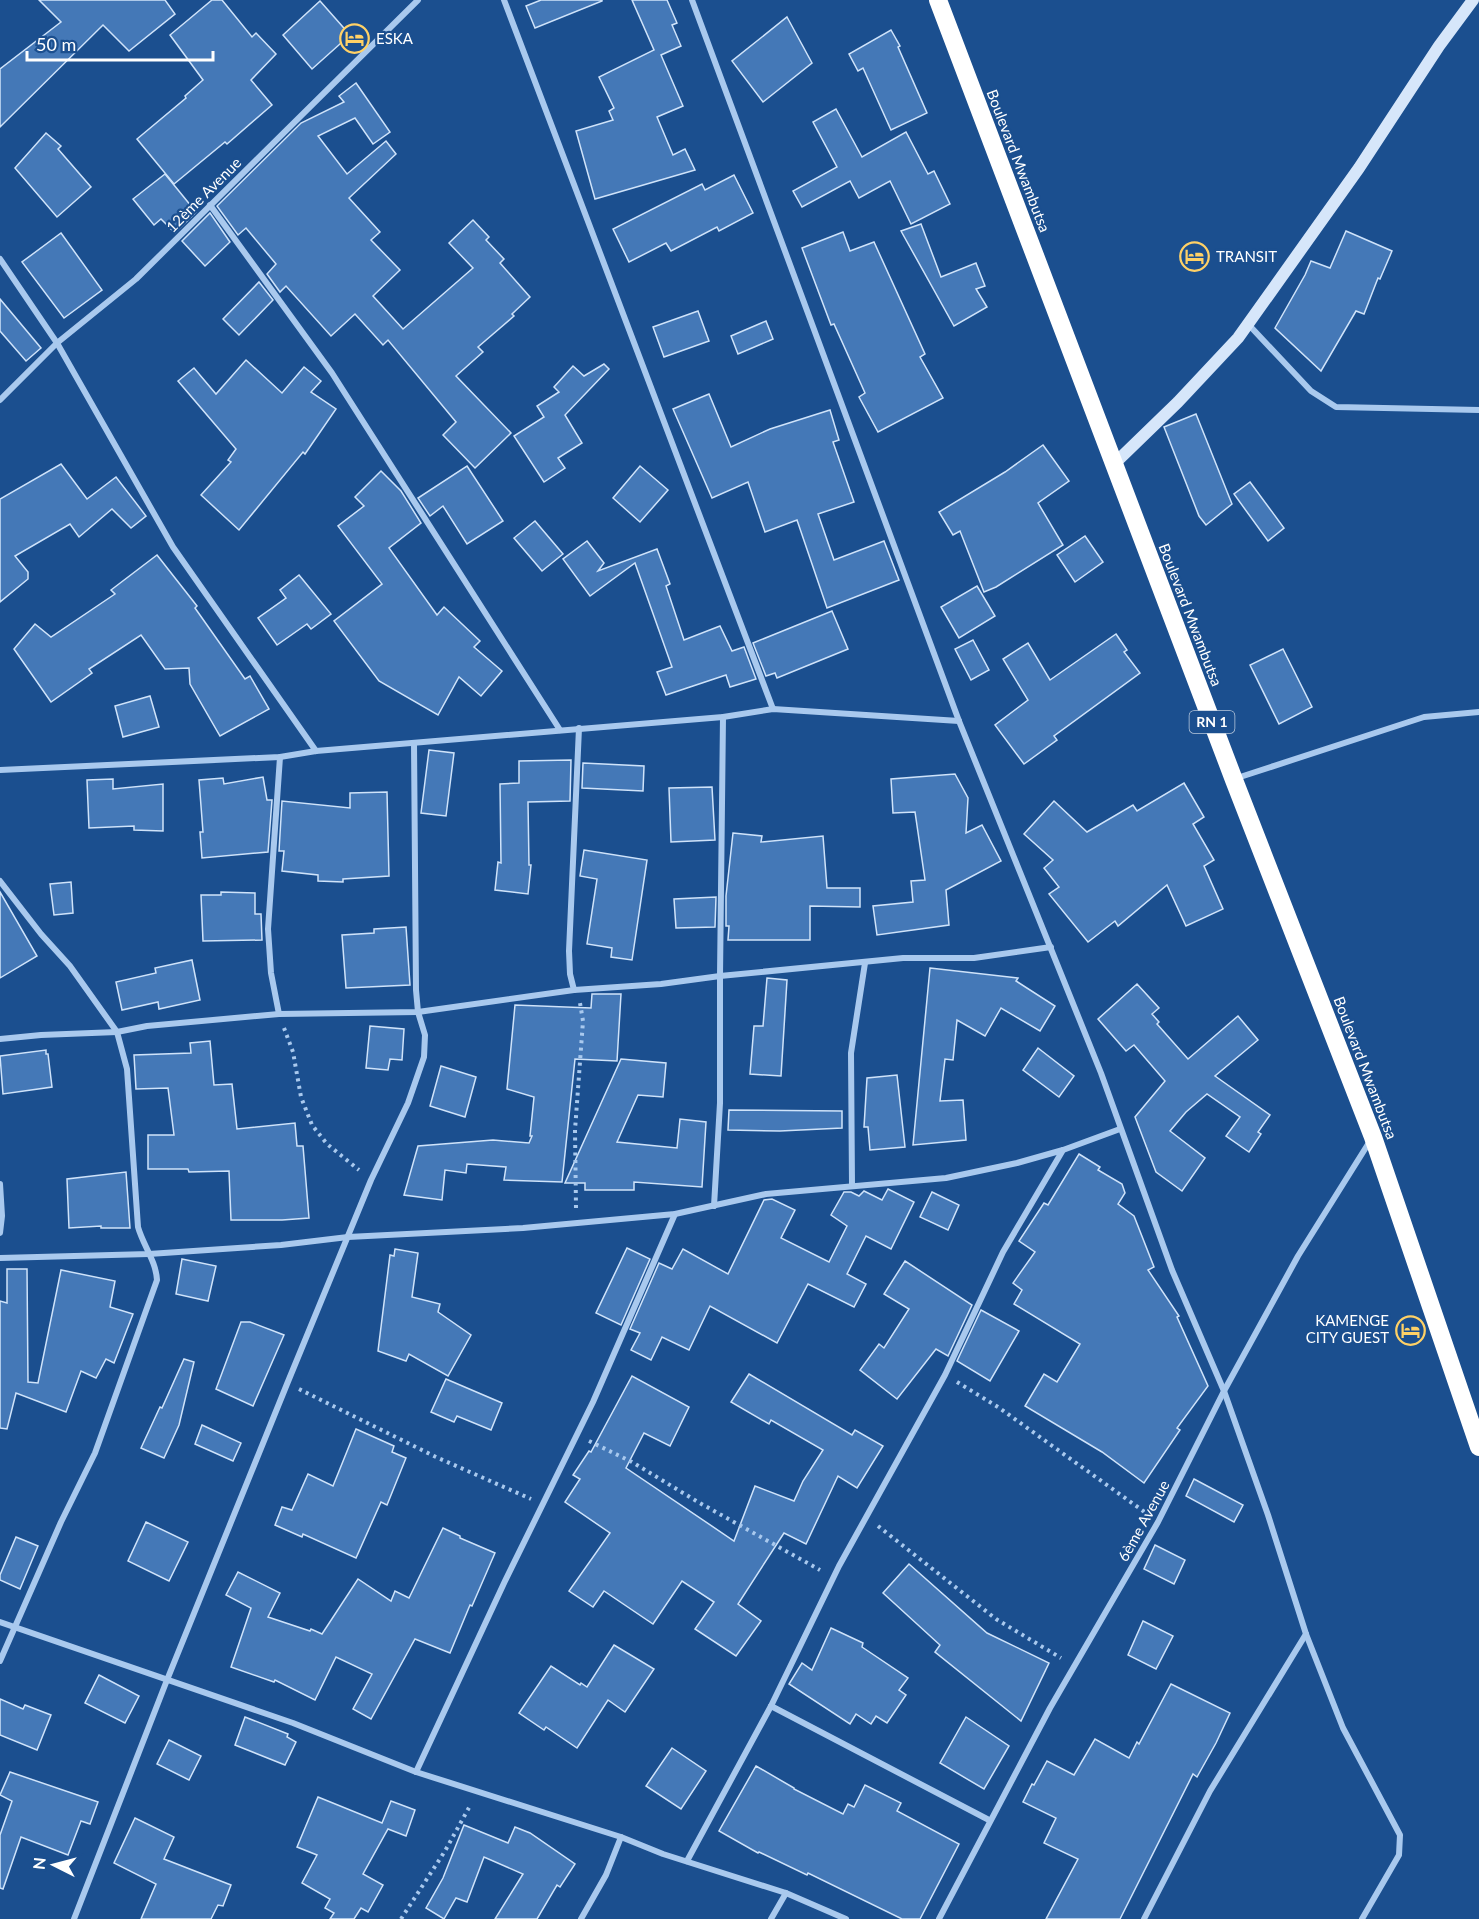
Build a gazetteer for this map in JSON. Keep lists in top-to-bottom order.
{
  "streets": {
    "highway": ["Boulevard Mwambutsa", "RN 1"],
    "street": ["12ème Avenue", "6ème Avenue"]
  },
  "crossings": [
    ["Boulevard Mwambutsa", "6ème Avenue"]
  ],
  "places": {
    "hotel": ["ESKA", "TRANSIT", "KAMENGE CITY GUEST"]
  },
  "scale_bar": "50 m",
  "north": "left"
}
